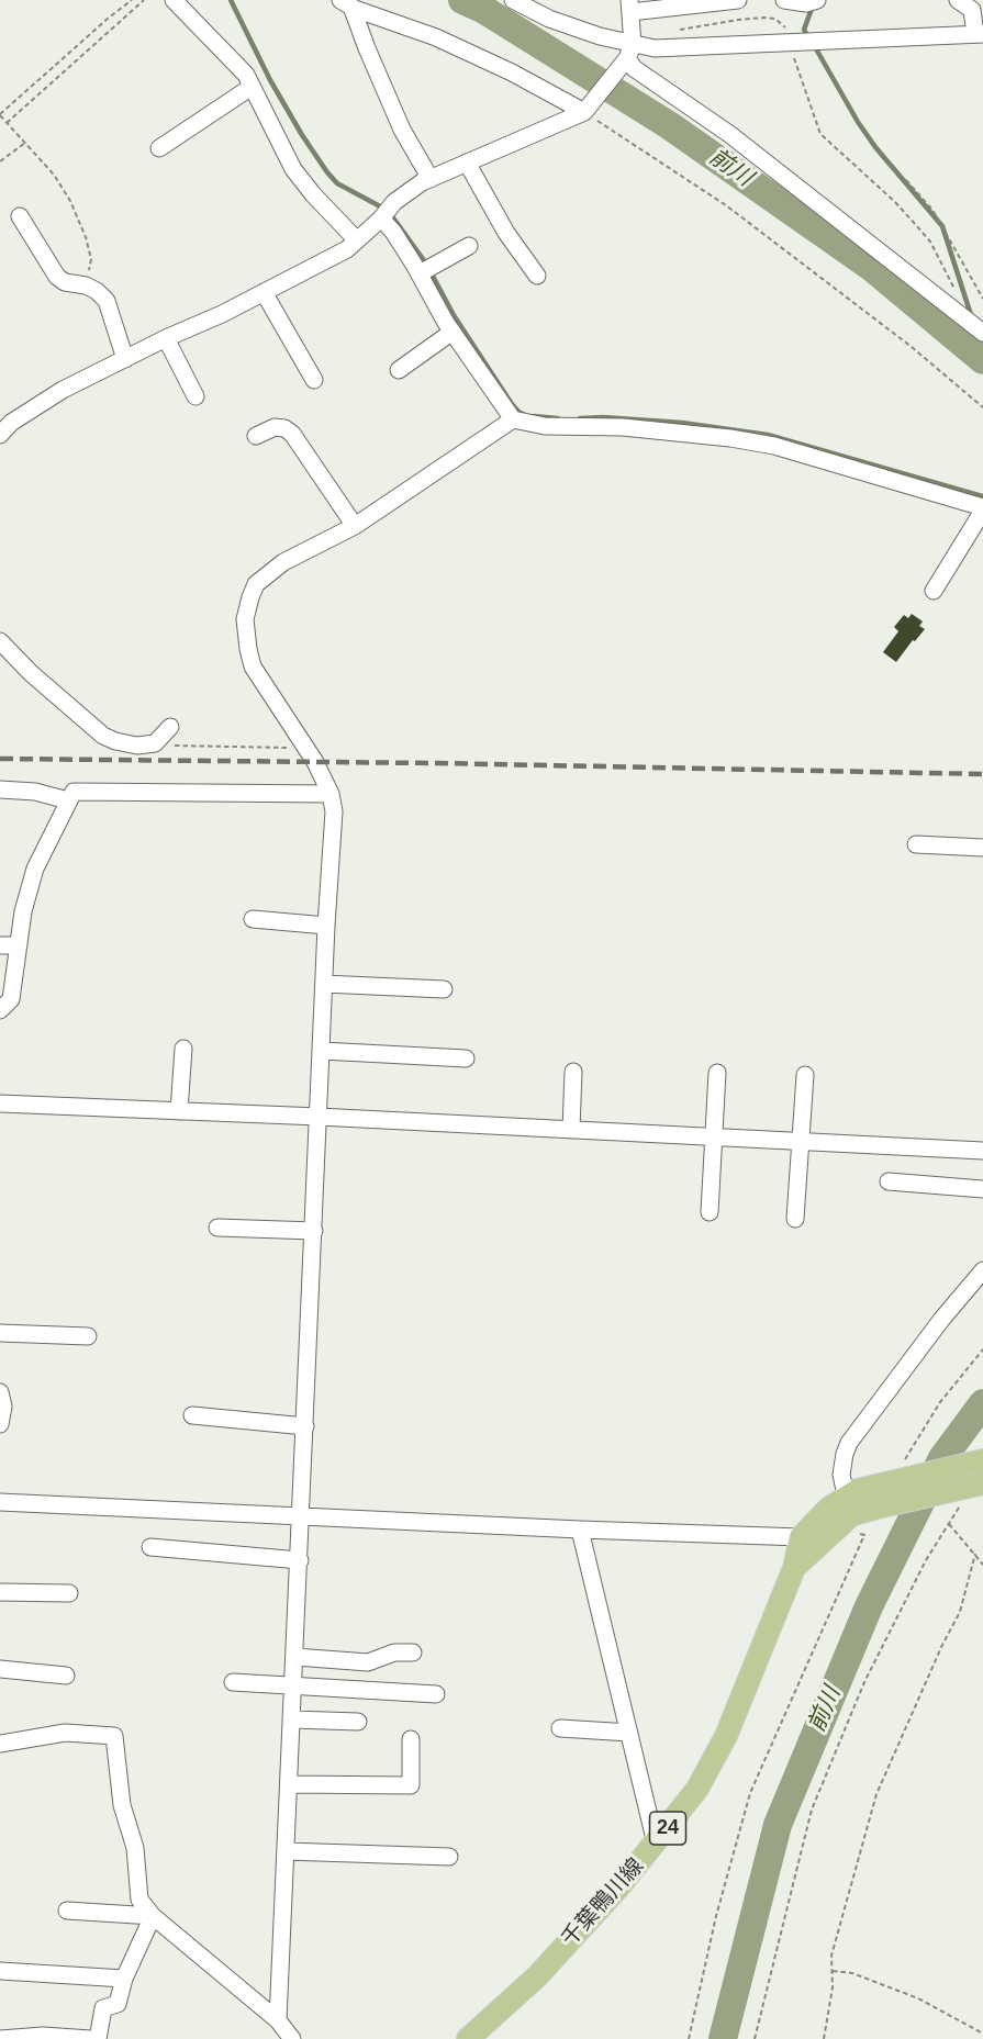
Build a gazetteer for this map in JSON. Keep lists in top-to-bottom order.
{
  "streets": {
    "main road": ["24", "千葉鴨川線"]
  },
  "water": ["前川"]
}
